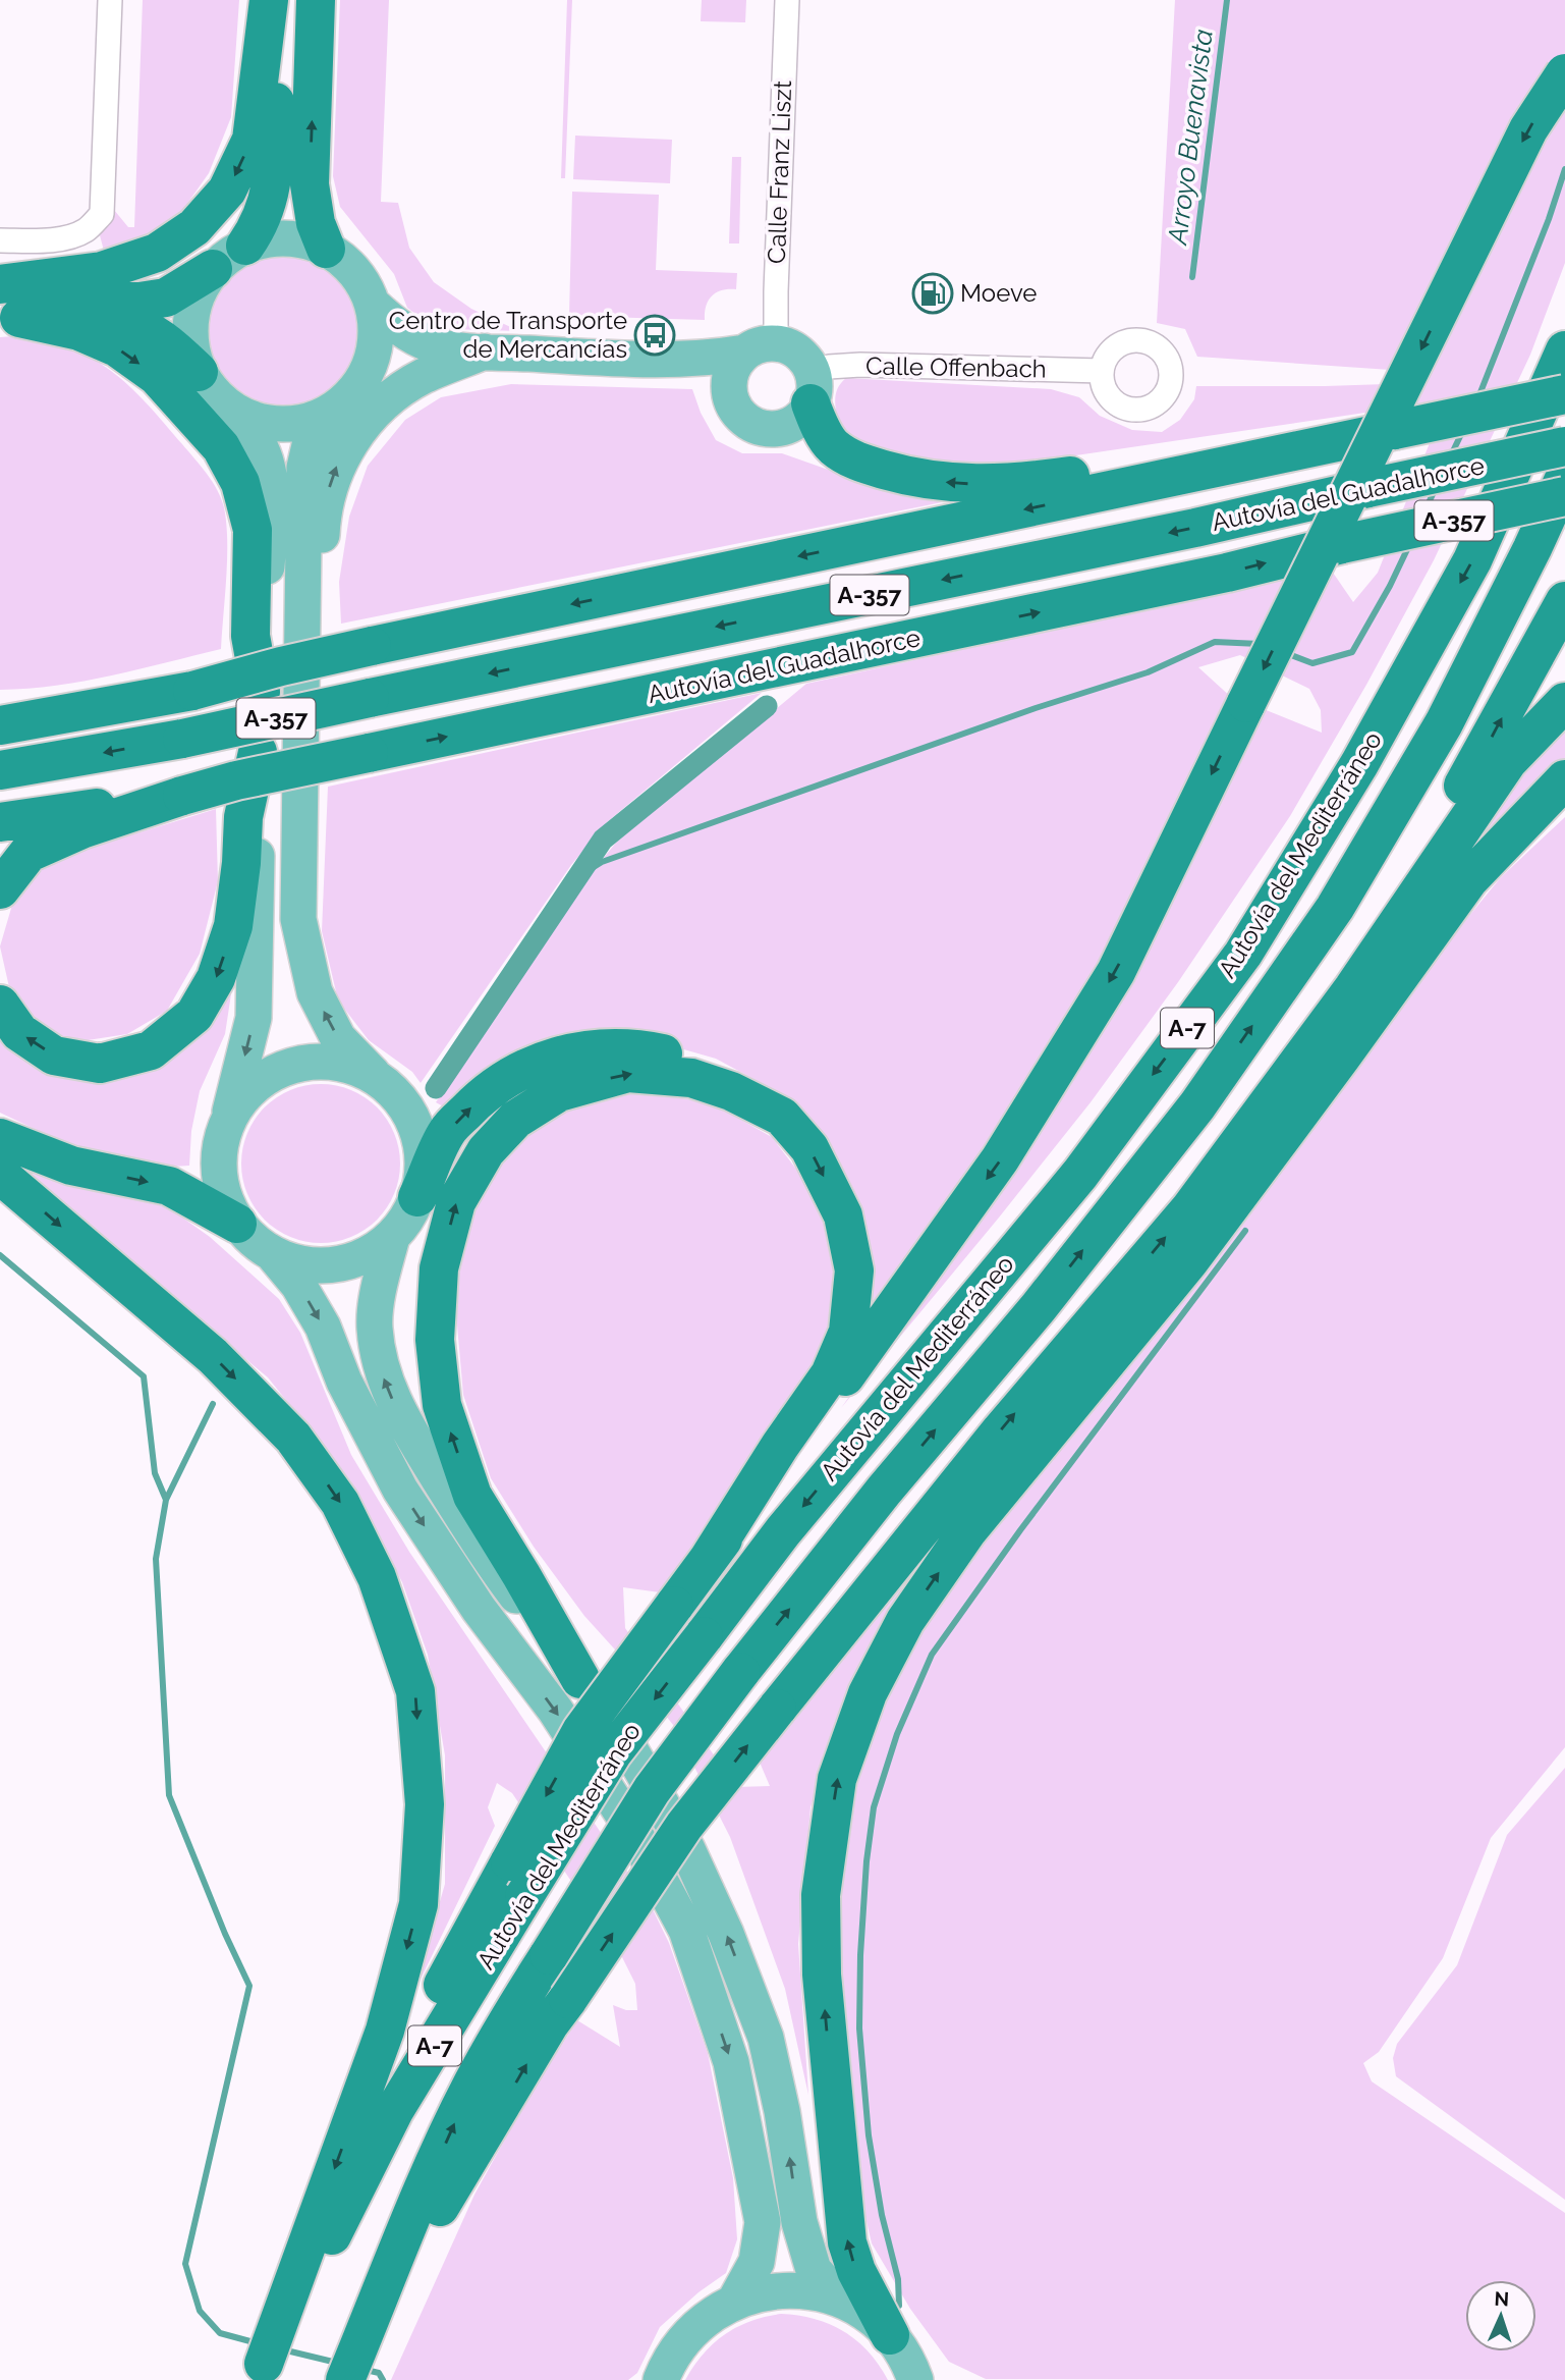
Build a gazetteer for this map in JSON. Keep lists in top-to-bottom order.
{
  "streets": {
    "highway": [
      "Autovía del Guadalhorce",
      "A-357",
      "Autovía del Mediterráneo",
      "A-7"
    ],
    "street": ["Calle Franz Liszt", "Calle Offenbach"]
  },
  "crossings": [
    ["Calle Franz Liszt", "Calle Offenbach"]
  ],
  "water": ["Arroyo Buenavista"],
  "places": {
    "fuel station": ["Moeve"],
    "bus stop": ["Centro de Transporte de Mercancías"]
  },
  "north": "top"
}
